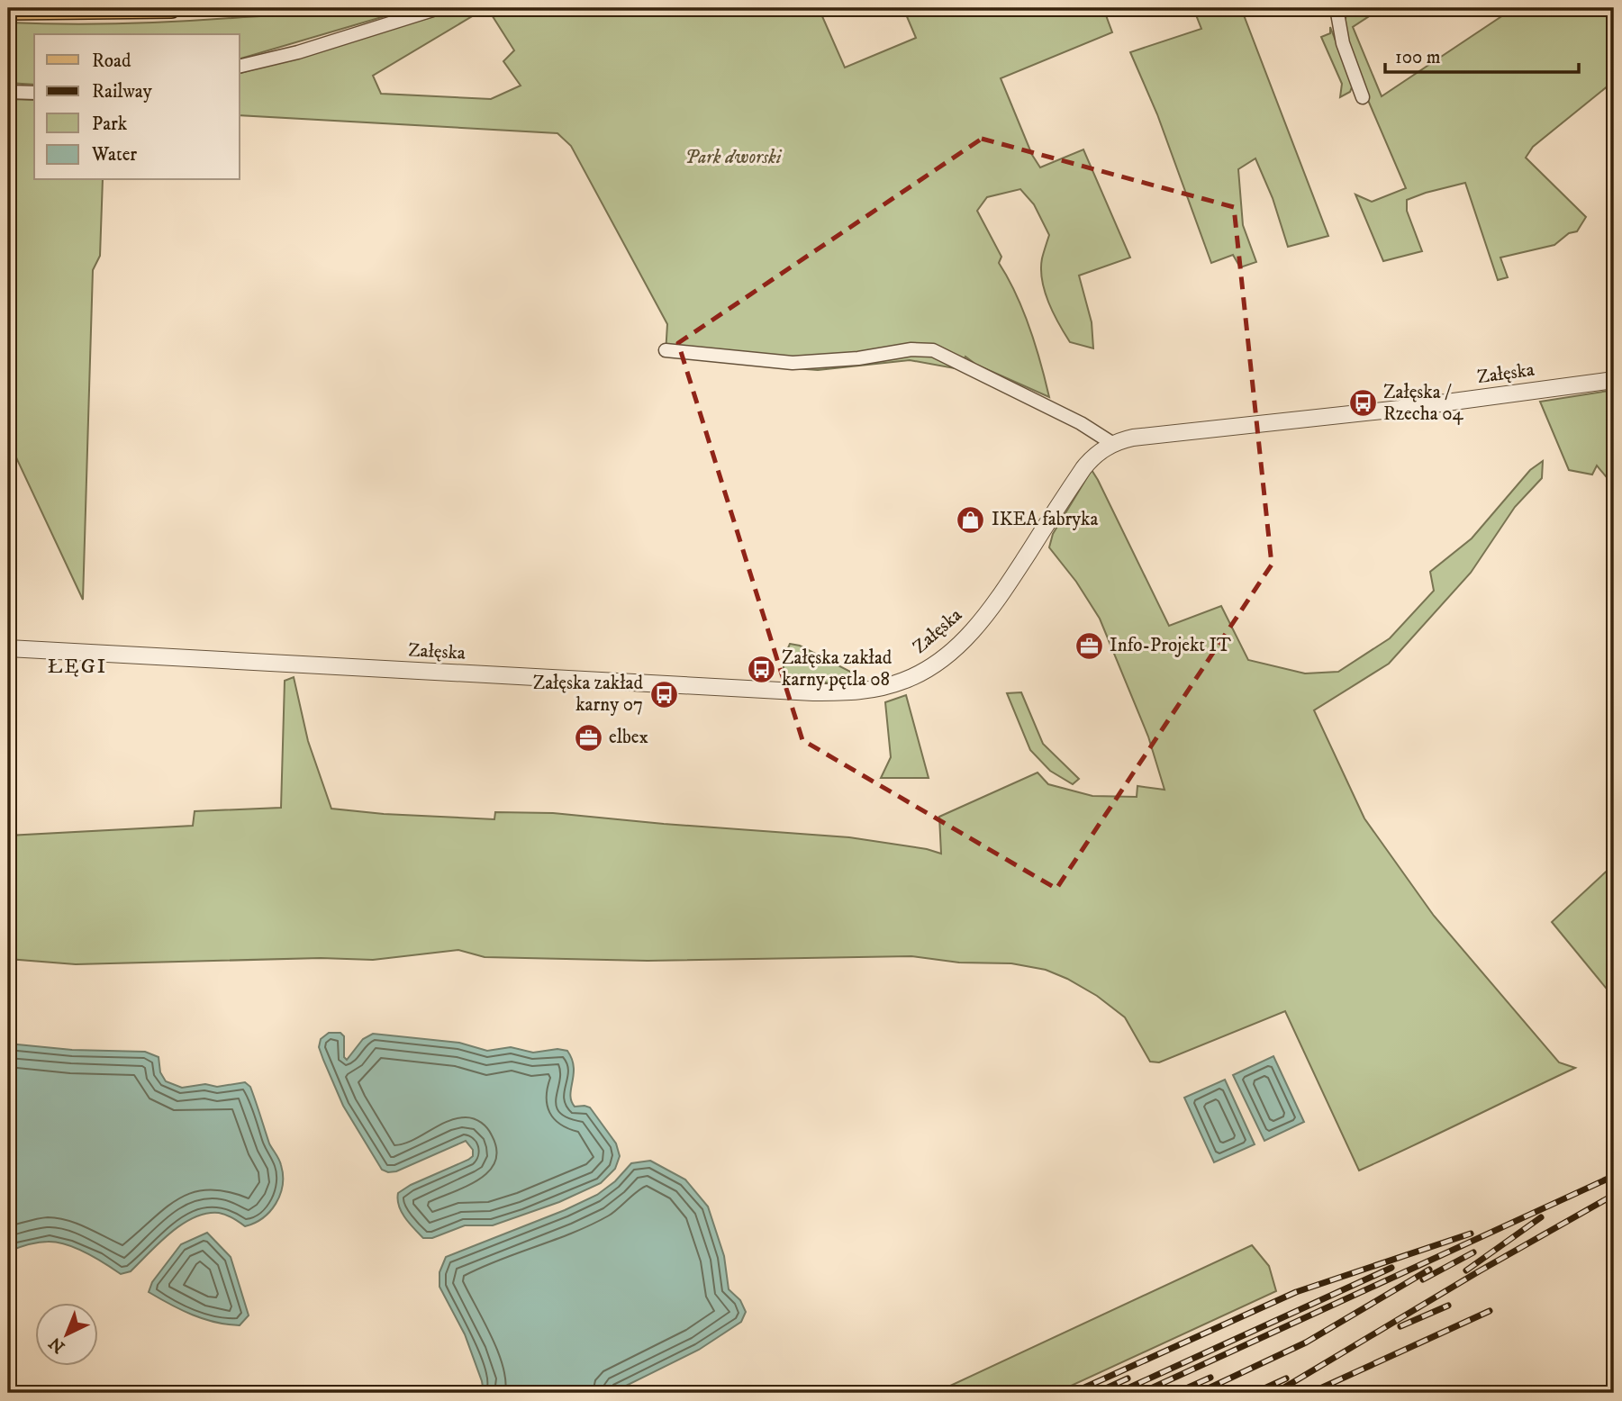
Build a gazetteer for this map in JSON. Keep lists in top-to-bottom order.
{
  "streets": {
    "street": ["Załęska"]
  },
  "districts": ["ŁĘGI"],
  "parks": ["Park dworski"],
  "places": {
    "bus stop": ["Załęska / Rzecha 04", "Załęska zakład karny pętla 08", "Załęska zakład karny 07"],
    "shop": ["IKEA fabryka"],
    "office": ["Info-Projekt IT", "elbex"]
  },
  "legend": [
    "Road",
    "Railway",
    "Park",
    "Water"
  ],
  "scale_bar": "100 m",
  "north": "bottom left"
}
